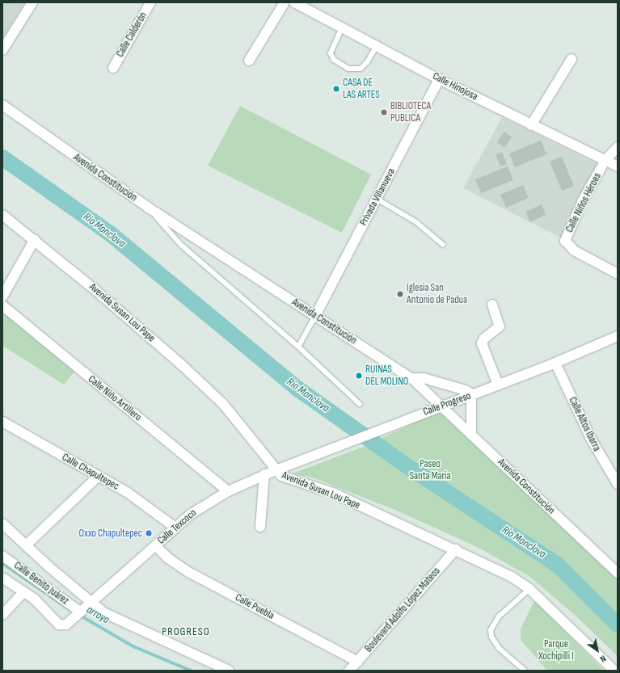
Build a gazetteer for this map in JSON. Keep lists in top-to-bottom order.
{
  "streets": {
    "street": [
      "Calle Calderón",
      "Calle Hinojosa",
      "Avenida Constitución",
      "Privada Villanueva",
      "Calle Niños Héroes",
      "Avenida Susan Lou Pape",
      "Calle Niño Artillero",
      "Calle Progreso",
      "Calle Altos Ibarra",
      "Calle Chapultepec",
      "Calle Texcoco",
      "Calle Benito Juárez",
      "Calle Puebla",
      "Boulevard Adolfo López Mateos"
    ]
  },
  "crossings": [
    ["Calle Hinojosa", "Privada Villanueva"],
    ["Calle Hinojosa", "Calle Niños Héroes"],
    ["Avenida Constitución", "Privada Villanueva"],
    ["Avenida Constitución", "Calle Progreso"],
    ["Avenida Susan Lou Pape", "Calle Progreso"],
    ["Avenida Susan Lou Pape", "Calle Texcoco"],
    ["Avenida Susan Lou Pape", "Boulevard Adolfo López Mateos"],
    ["Calle Niño Artillero", "Calle Texcoco"],
    ["Calle Progreso", "Calle Altos Ibarra"],
    ["Calle Progreso", "Calle Texcoco"],
    ["Calle Chapultepec", "Calle Texcoco"],
    ["Calle Texcoco", "Calle Benito Juárez"],
    ["Calle Texcoco", "Calle Puebla"],
    ["Calle Puebla", "Boulevard Adolfo López Mateos"]
  ],
  "districts": ["PROGRESO"],
  "water": ["Rio Monclova", "arroyo"],
  "parks": ["Paseo Santa Maria", "Parque Xochipilli I"],
  "places": [
    "CASA DE LAS ARTES",
    "BIBLIOTECA PUBLICA",
    "Iglesia San Antonio de Padua",
    "RUINAS DEL MOLINO",
    "Oxxo Chapultepec"
  ],
  "north": "bottom right"
}
